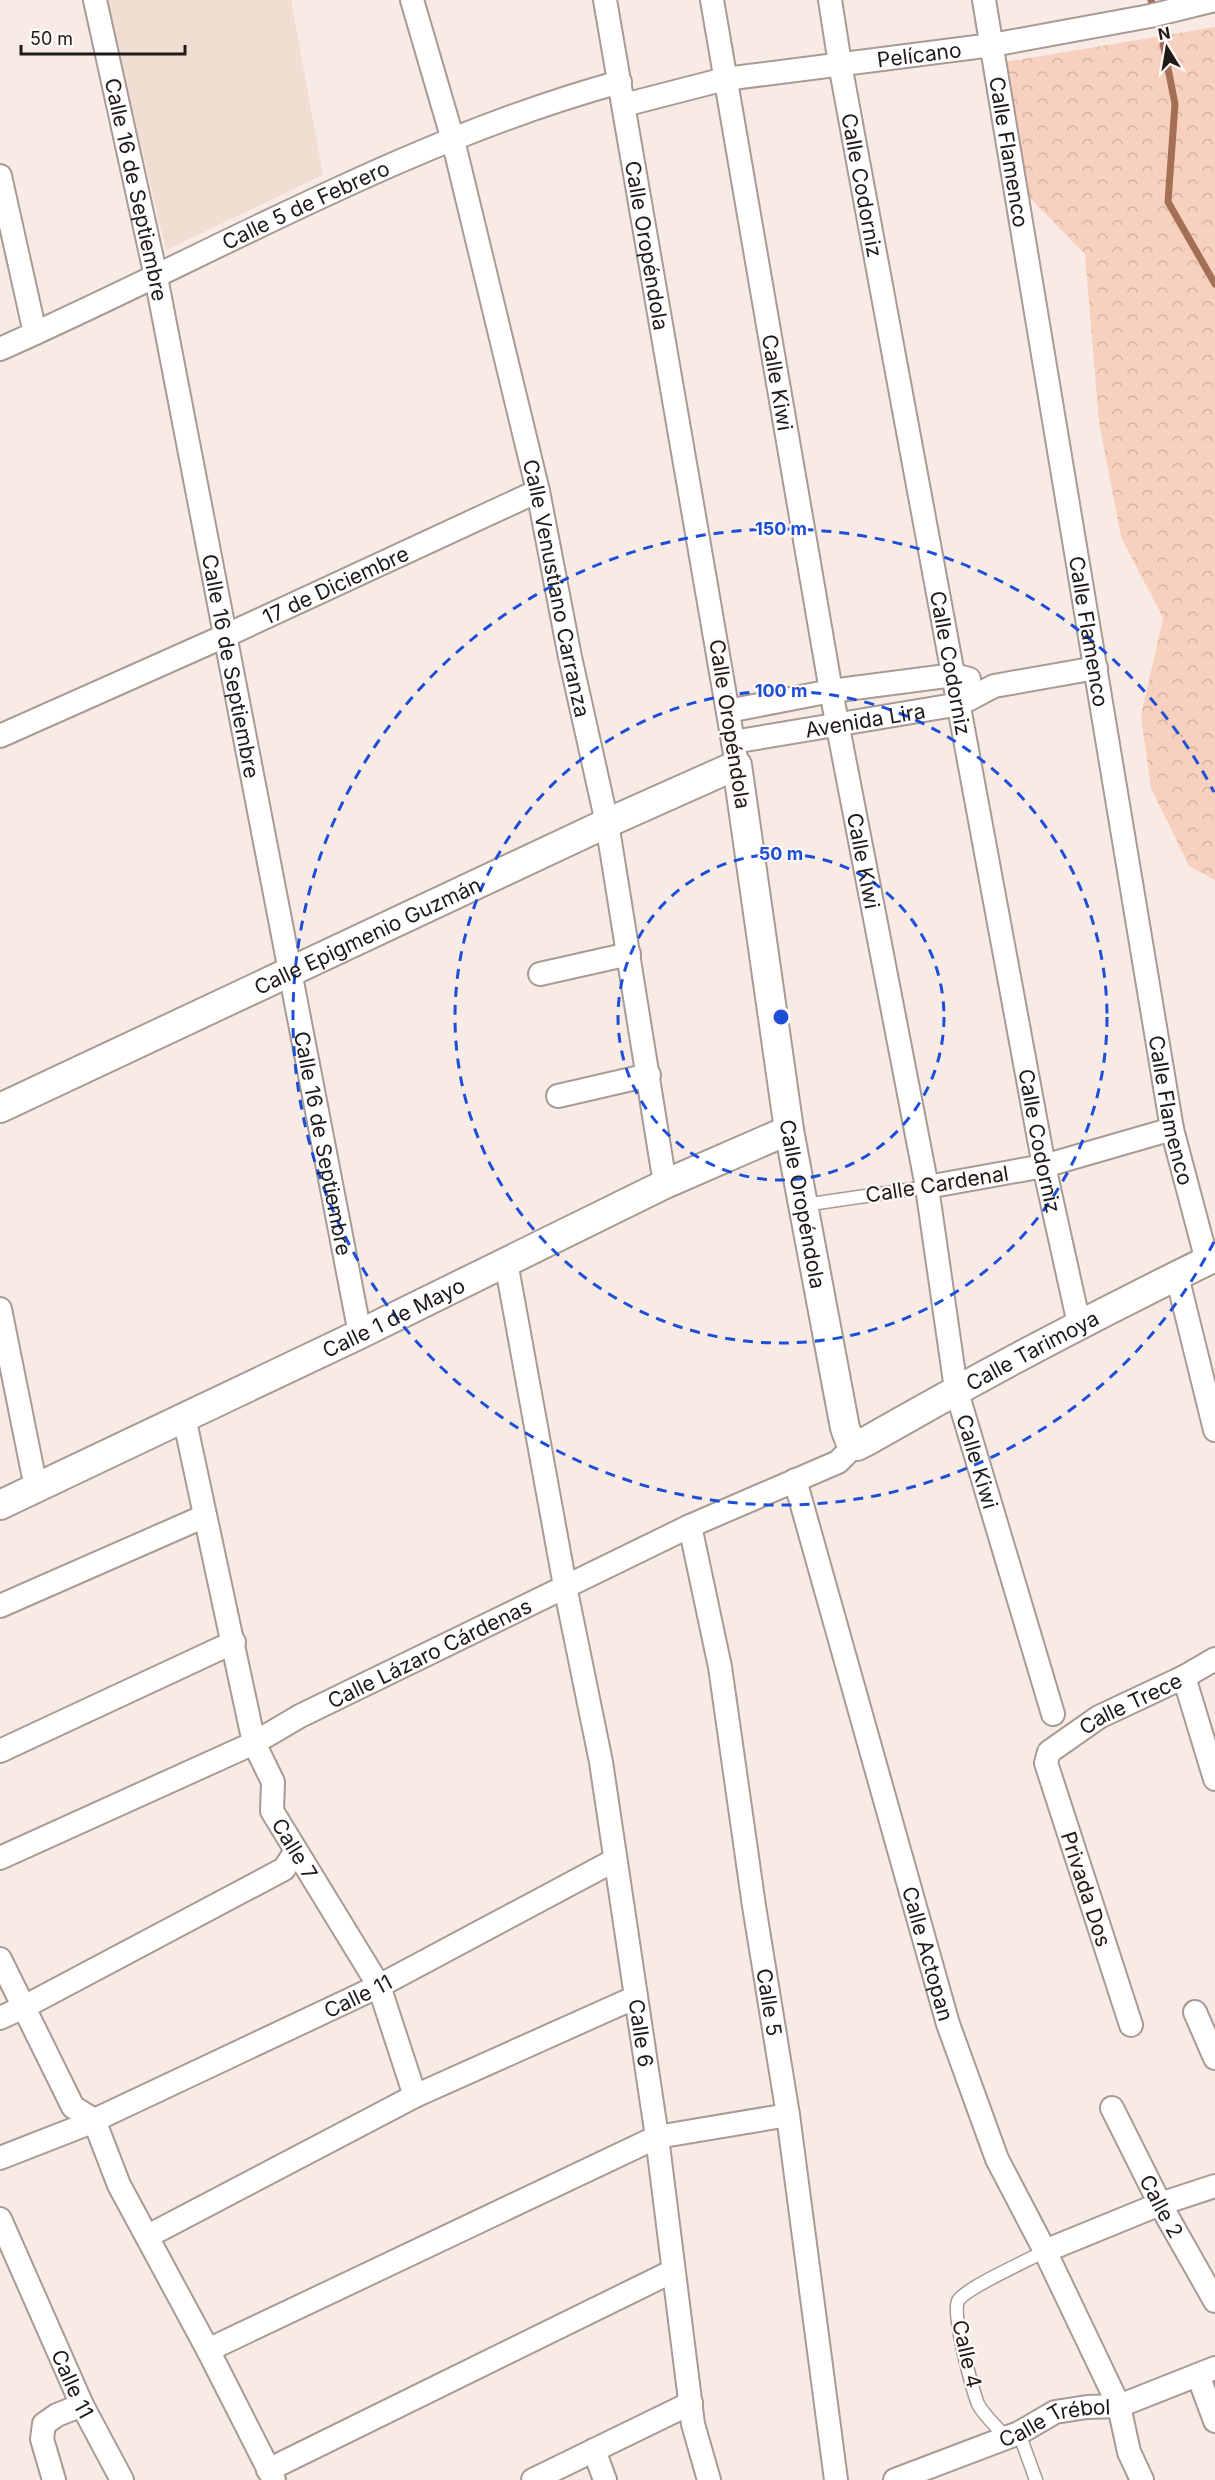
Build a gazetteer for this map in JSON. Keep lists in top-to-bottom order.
{
  "streets": {
    "street": [
      "Pelícano",
      "Calle Flamenco",
      "Calle Codorniz",
      "Calle 16 de Septiembre",
      "Calle 5 de Febrero",
      "Calle Oropéndola",
      "Calle Kiwi",
      "17 de Diciembre",
      "Calle Venustiano Carranza",
      "Avenida Lira",
      "Calle Epigmenio Guzmán",
      "Calle Cardenal",
      "Calle 1 de Mayo",
      "Calle Tarimoya",
      "Calle Lázaro Cárdenas",
      "Calle Trece",
      "Calle 7",
      "Privada Dos",
      "Calle Actopan",
      "Calle 11",
      "Calle 5",
      "Calle 6",
      "Calle 2",
      "Calle Trébol"
    ],
    "lane": ["Calle 4"]
  },
  "crossings": [
    ["Pelícano", "Calle Flamenco"],
    ["Pelícano", "Calle Codorniz"],
    ["Pelícano", "Calle Oropéndola"],
    ["Pelícano", "Calle Kiwi"],
    ["Calle Flamenco", "Avenida Lira"],
    ["Calle Flamenco", "Calle Cardenal"],
    ["Calle Flamenco", "Calle Tarimoya"],
    ["Calle Codorniz", "Avenida Lira"],
    ["Calle Codorniz", "Calle Cardenal"],
    ["Calle Codorniz", "Calle Tarimoya"],
    ["Calle 16 de Septiembre", "Calle 5 de Febrero"],
    ["Calle 16 de Septiembre", "17 de Diciembre"],
    ["Calle 16 de Septiembre", "Calle Epigmenio Guzmán"],
    ["Calle 16 de Septiembre", "Calle 1 de Mayo"],
    ["Calle 5 de Febrero", "Calle Oropéndola"],
    ["Calle 5 de Febrero", "Calle Venustiano Carranza"],
    ["Calle Oropéndola", "Avenida Lira"],
    ["Calle Oropéndola", "Calle Epigmenio Guzmán"],
    ["Calle Oropéndola", "Calle Cardenal"],
    ["Calle Oropéndola", "Calle 1 de Mayo"],
    ["Calle Oropéndola", "Calle Tarimoya"],
    ["Calle Oropéndola", "Calle Lázaro Cárdenas"],
    ["Calle Kiwi", "Avenida Lira"],
    ["Calle Kiwi", "Calle Cardenal"],
    ["Calle Kiwi", "Calle Tarimoya"],
    ["17 de Diciembre", "Calle Venustiano Carranza"],
    ["Calle Venustiano Carranza", "Calle Epigmenio Guzmán"],
    ["Calle Venustiano Carranza", "Calle 1 de Mayo"],
    ["Avenida Lira", "Calle Epigmenio Guzmán"],
    ["Calle 1 de Mayo", "Calle 7"],
    ["Calle 1 de Mayo", "Calle 6"],
    ["Calle Tarimoya", "Calle Lázaro Cárdenas"],
    ["Calle Lázaro Cárdenas", "Calle 7"],
    ["Calle Lázaro Cárdenas", "Calle Actopan"],
    ["Calle Lázaro Cárdenas", "Calle 5"],
    ["Calle Lázaro Cárdenas", "Calle 6"],
    ["Calle Trece", "Privada Dos"],
    ["Calle 7", "Calle 11"],
    ["Calle Actopan", "Calle 4"],
    ["Calle Actopan", "Calle Trébol"],
    ["Calle 11", "Calle 6"],
    ["Calle 4", "Calle Trébol"]
  ],
  "scale_bar": "50 m",
  "north": "top",
  "rings": ["150 m", "100 m", "50 m"]
}
